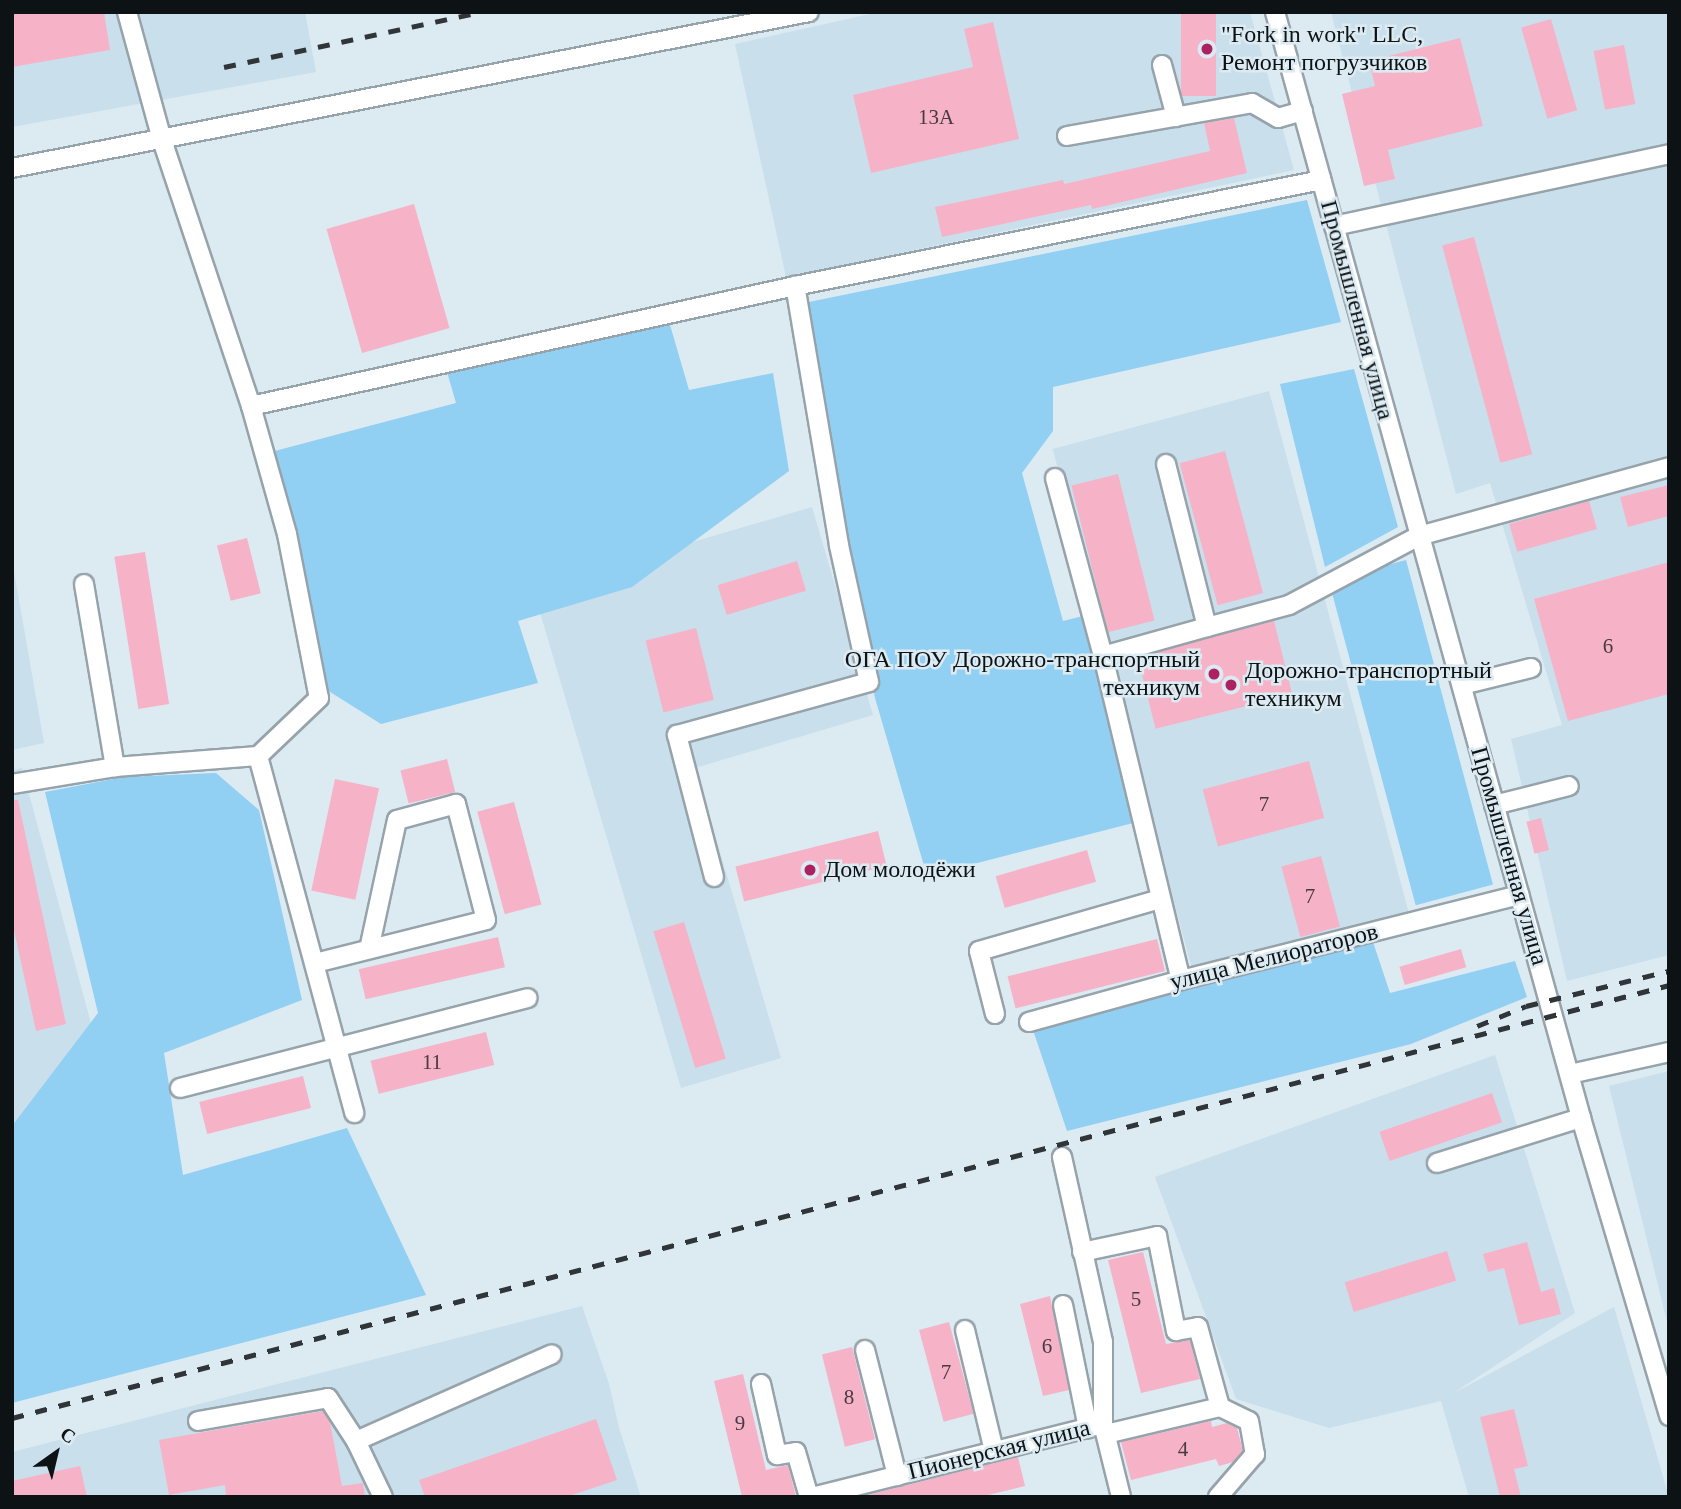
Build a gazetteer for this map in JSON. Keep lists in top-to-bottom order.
{
  "streets": {
    "street": ["Промышленная улица", "улица Мелиораторов", "Пионерская улица"]
  },
  "crossings": [
    ["Промышленная улица", "улица Мелиораторов"]
  ],
  "places": [
    "\"Fork in work\" LLC, Ремонт погрузчиков",
    "ОГА ПОУ Дорожно-транспортный техникум",
    "Дорожно-транспортный техникум",
    "Дом молодёжи"
  ],
  "house_numbers": [
    "13А",
    "6",
    "7",
    "7",
    "11",
    "5",
    "6",
    "7",
    "8",
    "9",
    "4"
  ],
  "north": "top right"
}
